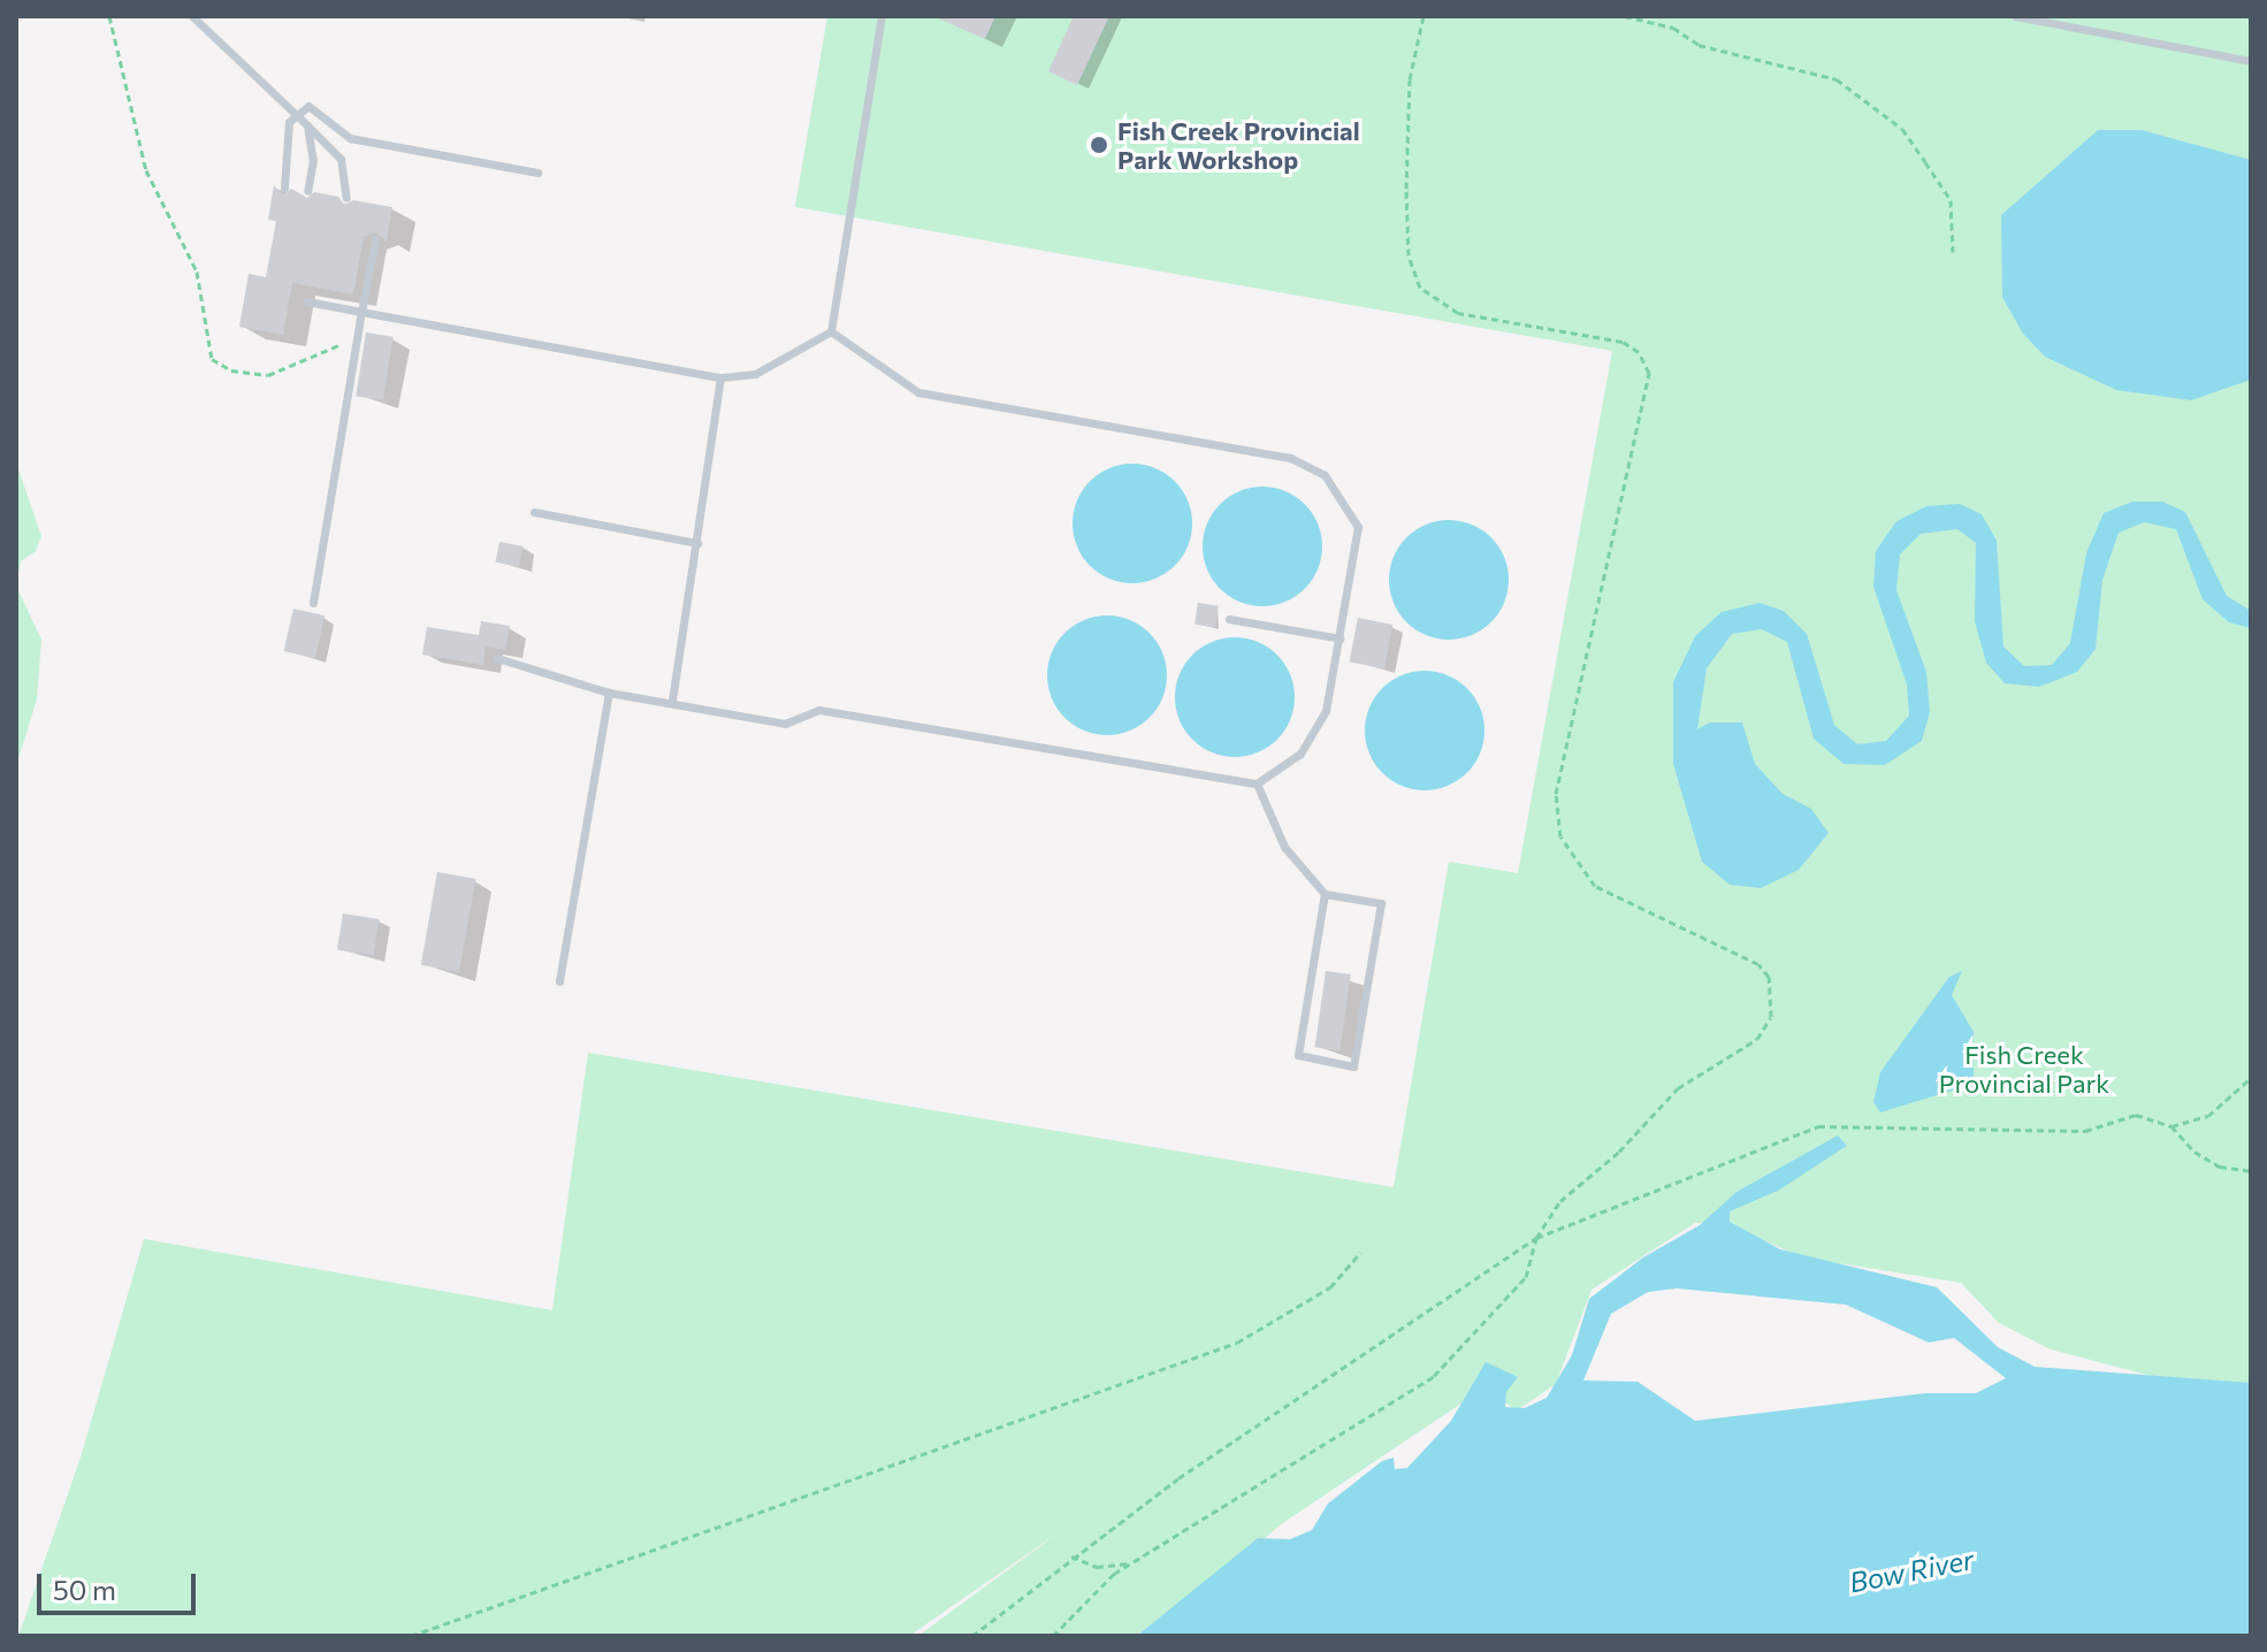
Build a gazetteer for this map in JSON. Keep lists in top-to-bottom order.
{
  "water": ["Bow River"],
  "parks": ["Fish Creek Provincial Park"],
  "places": ["Fish Creek Provincial Park Workshop"],
  "scale_bar": "50 m"
}
